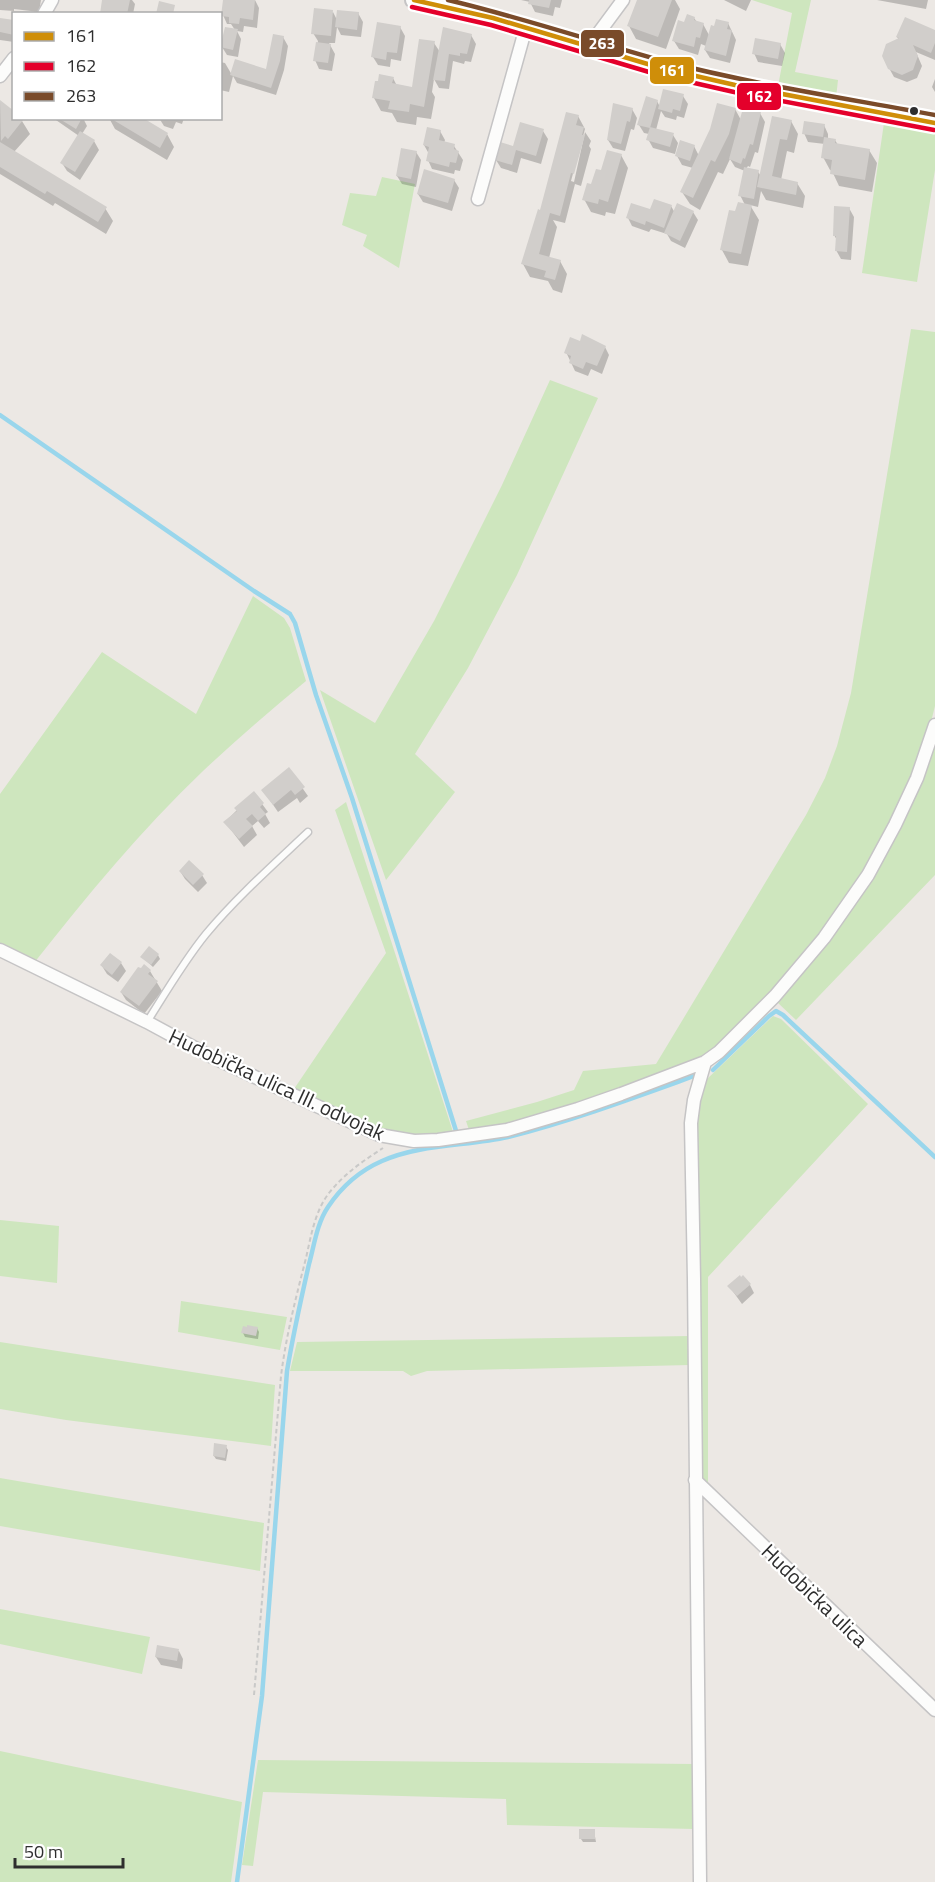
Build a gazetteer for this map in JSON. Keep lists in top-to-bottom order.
{
  "streets": {
    "street": ["Hudobička ulica III. odvojak", "Hudobička ulica"]
  },
  "lines": ["transit line 161", "transit line 263", "transit line 162"],
  "legend": ["161", "162", "263"],
  "scale_bar": "50 m"
}
